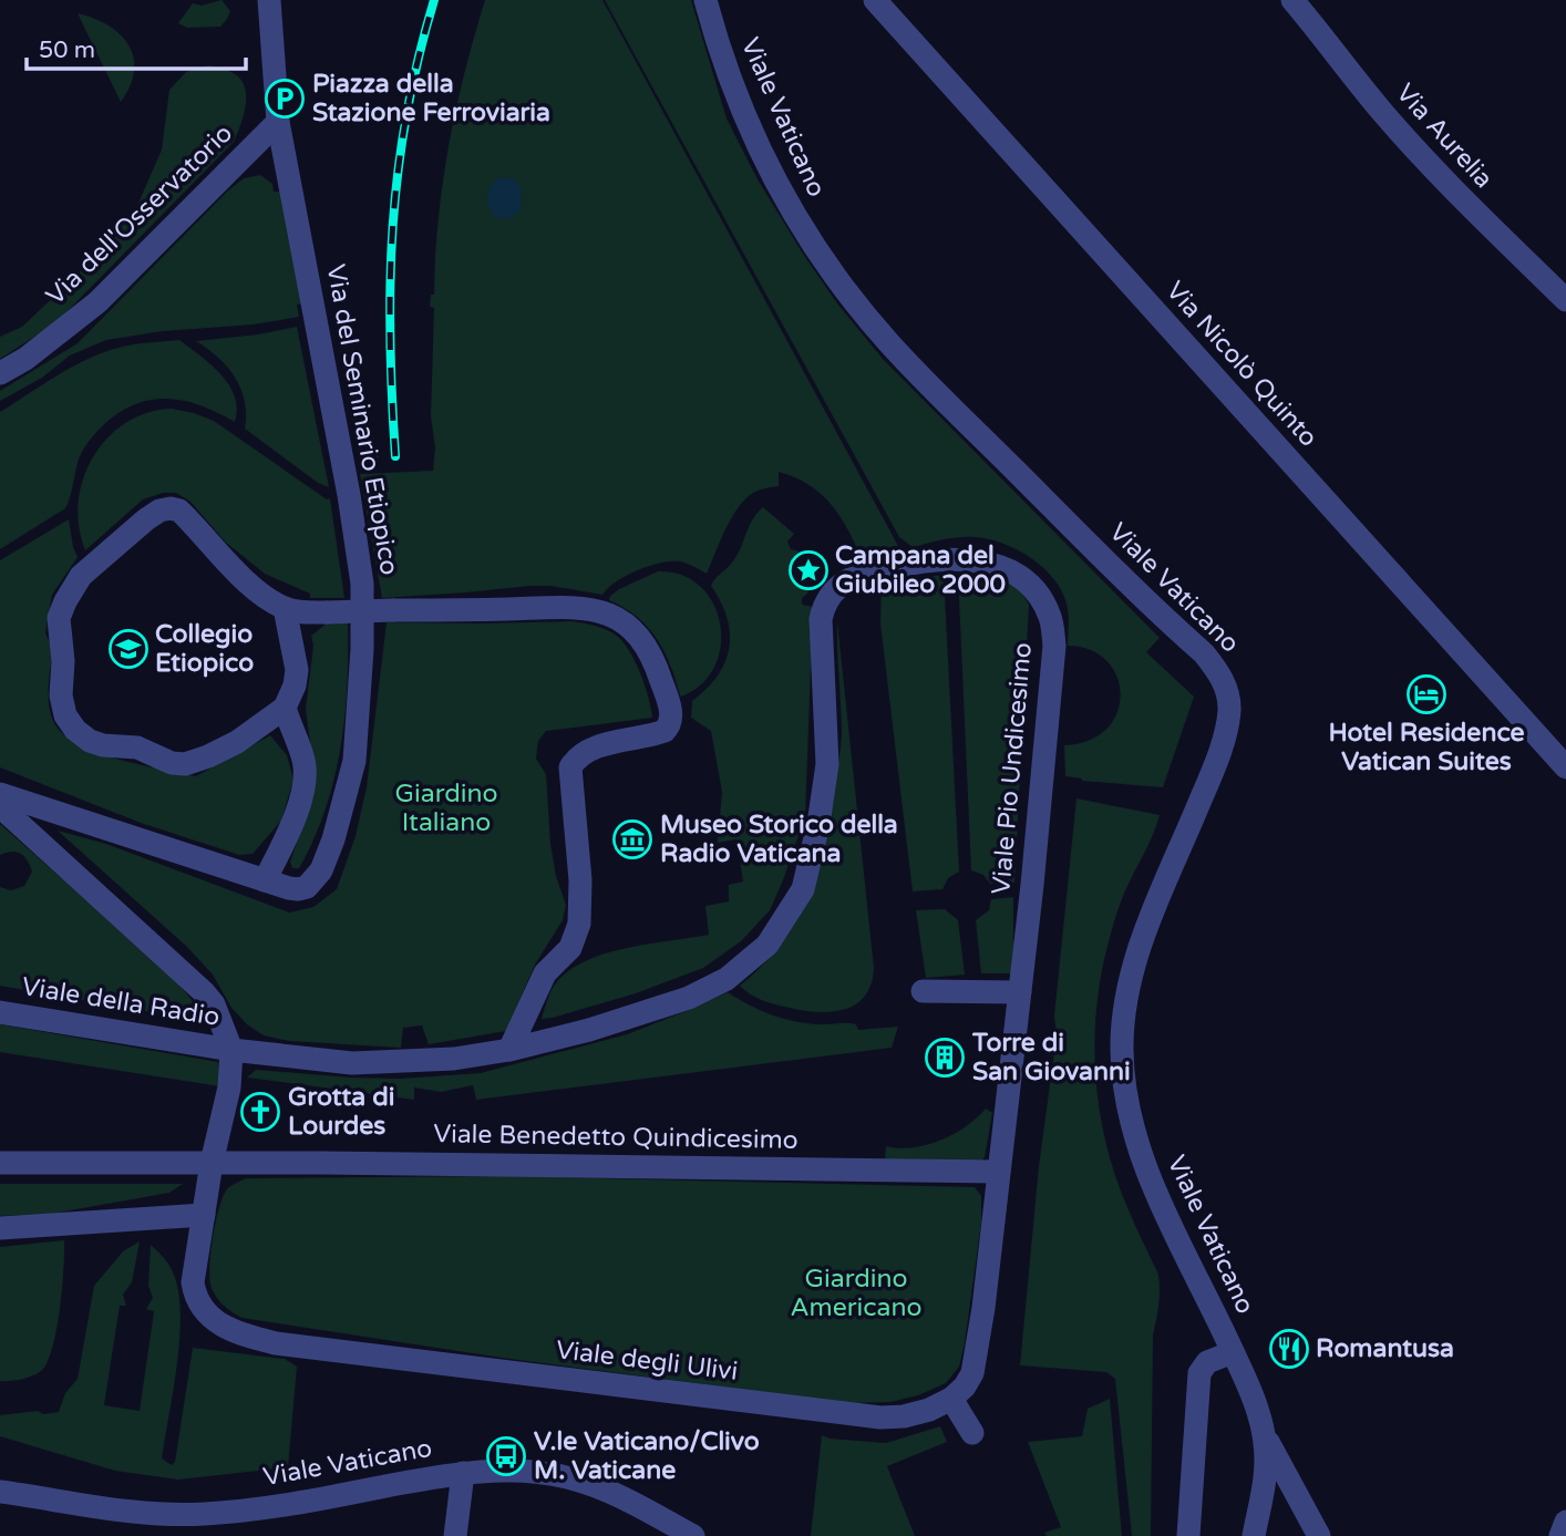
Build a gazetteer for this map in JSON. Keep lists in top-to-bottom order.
{
  "streets": {
    "street": [
      "Viale Vaticano",
      "Via Aurelia",
      "Via dell'Osservatorio",
      "Via Nicolò Quinto",
      "Via del Seminario Etiopico",
      "Viale Pio Undicesimo",
      "Viale della Radio",
      "Viale Benedetto Quindicesimo",
      "Viale degli Ulivi"
    ]
  },
  "crossings": [
    ["Via dell'Osservatorio", "Via del Seminario Etiopico"],
    ["Viale Pio Undicesimo", "Viale della Radio"],
    ["Viale Pio Undicesimo", "Viale Benedetto Quindicesimo"],
    ["Viale Pio Undicesimo", "Viale degli Ulivi"],
    ["Viale della Radio", "Viale degli Ulivi"],
    ["Viale Benedetto Quindicesimo", "Viale degli Ulivi"]
  ],
  "parks": ["Giardino Italiano", "Giardino Americano"],
  "places": {
    "parking": ["Piazza della Stazione Ferroviaria"],
    "place": ["Campana del Giubileo 2000"],
    "school or university": ["Collegio Etiopico"],
    "hotel": ["Hotel Residence Vatican Suites"],
    "museum": ["Museo Storico della Radio Vaticana"],
    "building": ["Torre di San Giovanni"],
    "church": ["Grotta di Lourdes"],
    "restaurant": ["Romantusa"],
    "bus stop": ["V.le Vaticano/Clivo M. Vaticane"]
  },
  "scale_bar": "50 m"
}
